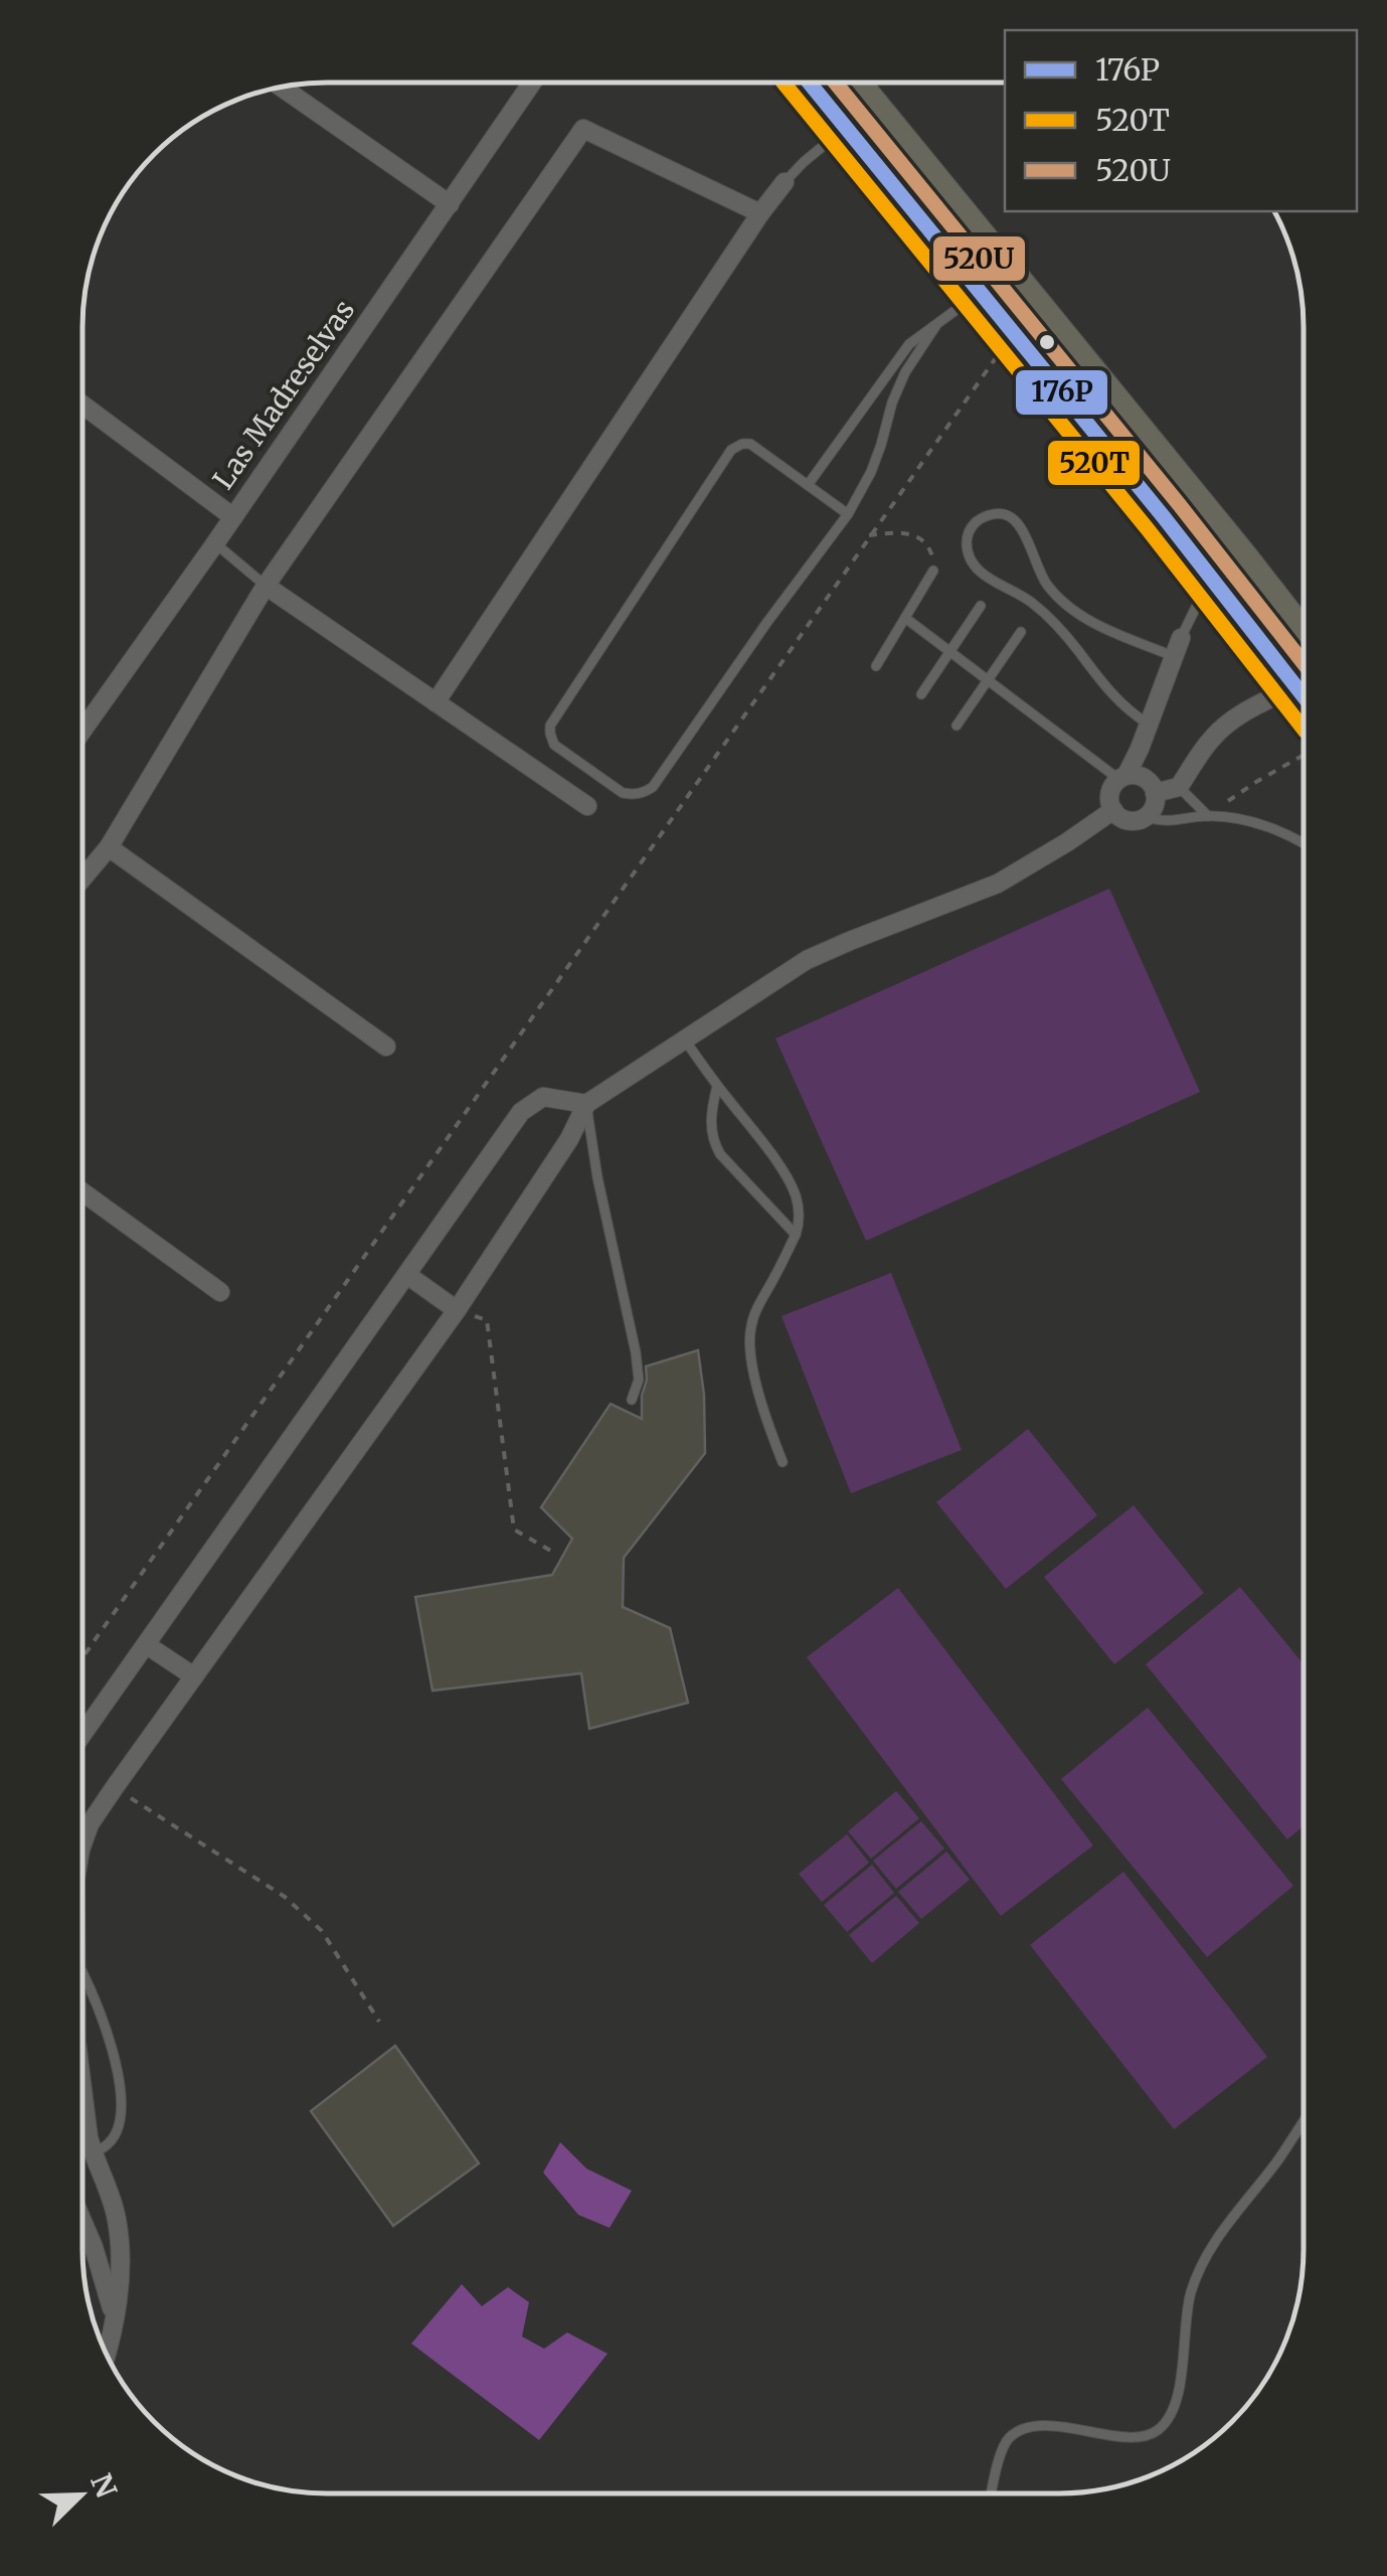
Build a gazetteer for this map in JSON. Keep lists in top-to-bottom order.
{
  "streets": {
    "street": ["Las Madreselvas"]
  },
  "lines": ["transit line 176P", "transit line 520T", "transit line 520U"],
  "legend": ["176P", "520T", "520U"],
  "north": "top right"
}
